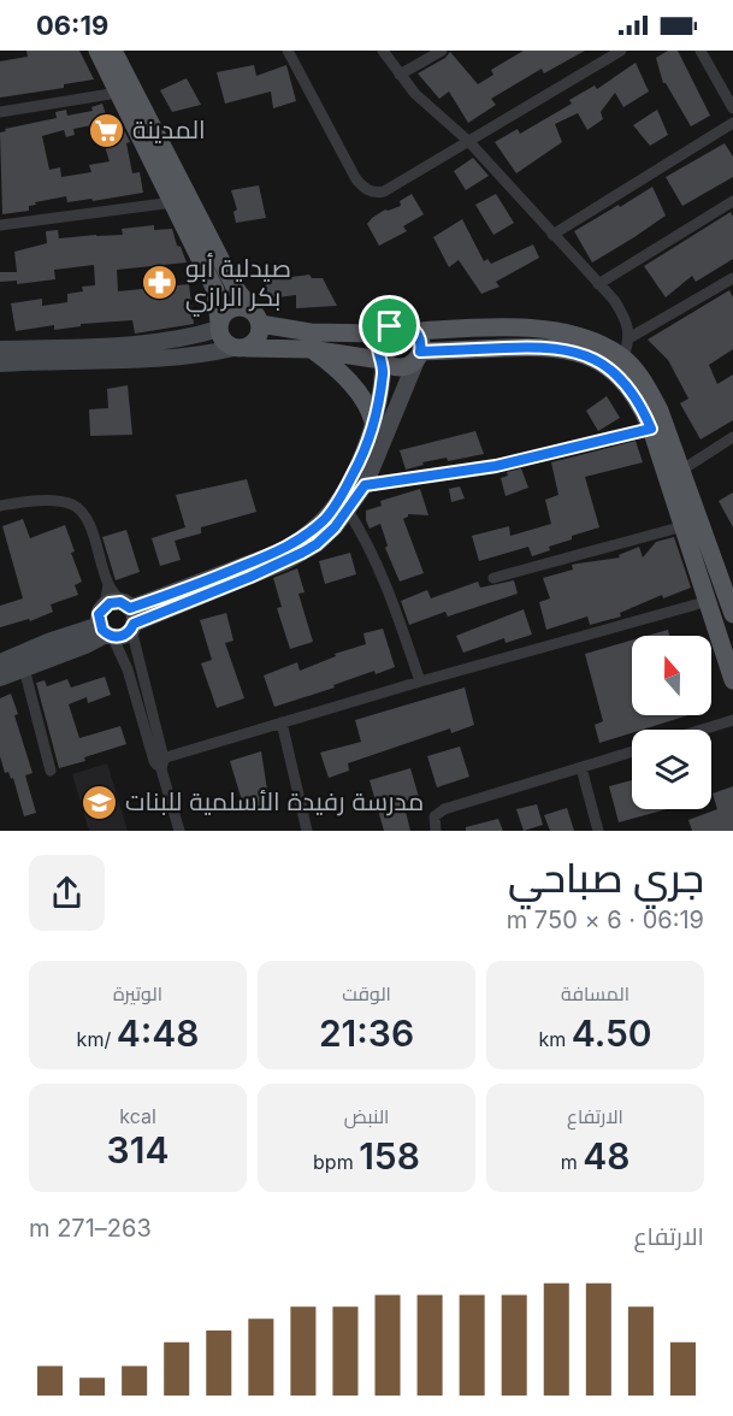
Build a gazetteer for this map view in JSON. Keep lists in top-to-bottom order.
{
  "places": {
    "supermarket": ["المدينة"],
    "pharmacy": ["صيدلية أبو بكر الرازي"],
    "school or university": ["مدرسة رفيدة الأسلمية للبنات"]
  },
  "north": "top",
  "page": {
    "status": "06:19",
    "heading": ["جري صباحي", "06:19 · 6 × 750 m"],
    "stats": [
      ["المسافة", "4.50 km"],
      ["الوقت", "21:36"],
      ["الوتيرة", "4:48 /km"],
      ["الارتفاع", "48 m"],
      ["النبض", "158 bpm"],
      ["kcal", "314"]
    ],
    "chart": ["الارتفاع", "263–271 m"]
  }
}
